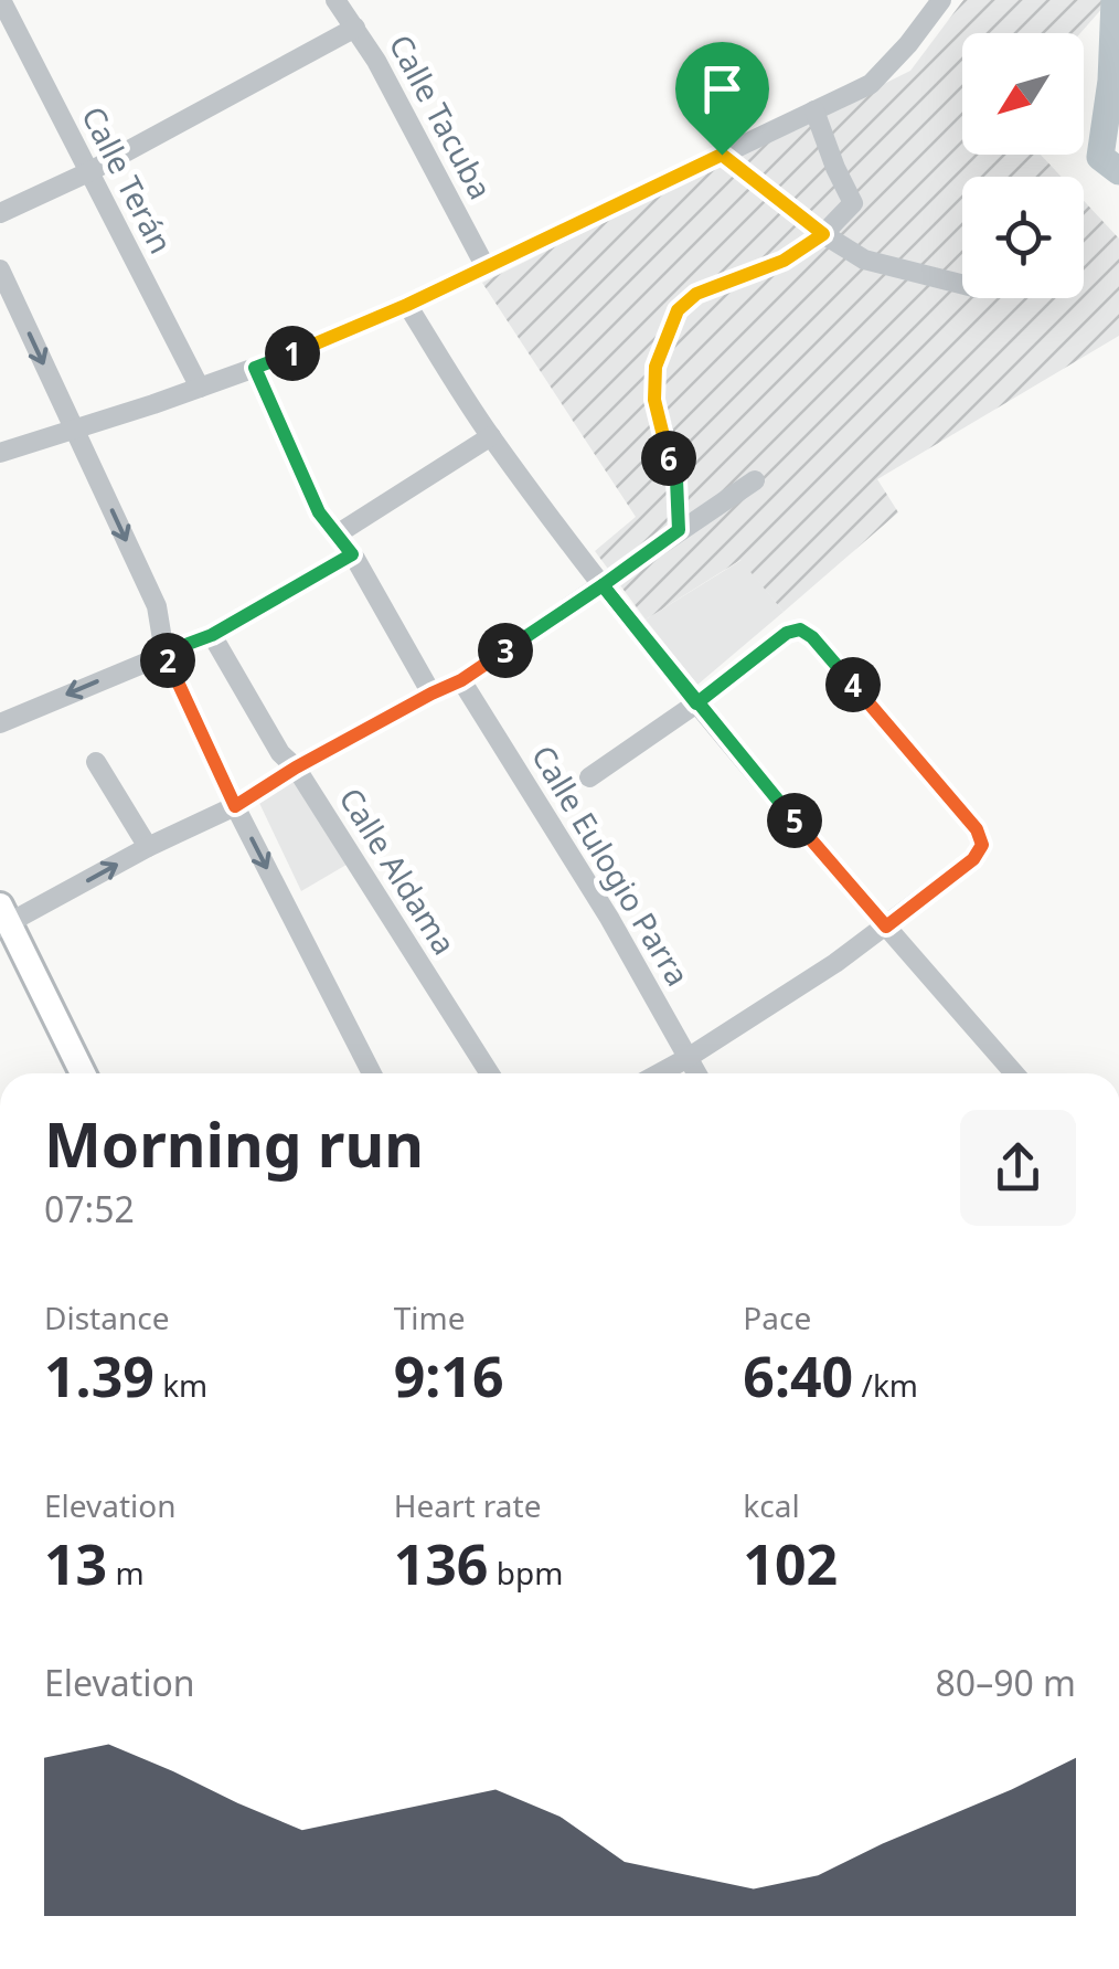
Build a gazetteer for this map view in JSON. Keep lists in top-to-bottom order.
{
  "streets": {
    "street": [
      "Calle Tacuba",
      "Calle Terán",
      "Calle Eulogio Parra",
      "Calle Aldama"
    ]
  },
  "north": "bottom left",
  "page": {
    "pins": [
      "1",
      "6",
      "3",
      "2",
      "4",
      "5"
    ],
    "heading": ["Morning run", "07:52"],
    "stats": [
      ["Distance", "1.39 km"],
      ["Time", "9:16"],
      ["Pace", "6:40 /km"],
      ["Elevation", "13 m"],
      ["Heart rate", "136 bpm"],
      ["kcal", "102"]
    ],
    "chart": ["Elevation", "80–90 m"]
  }
}
